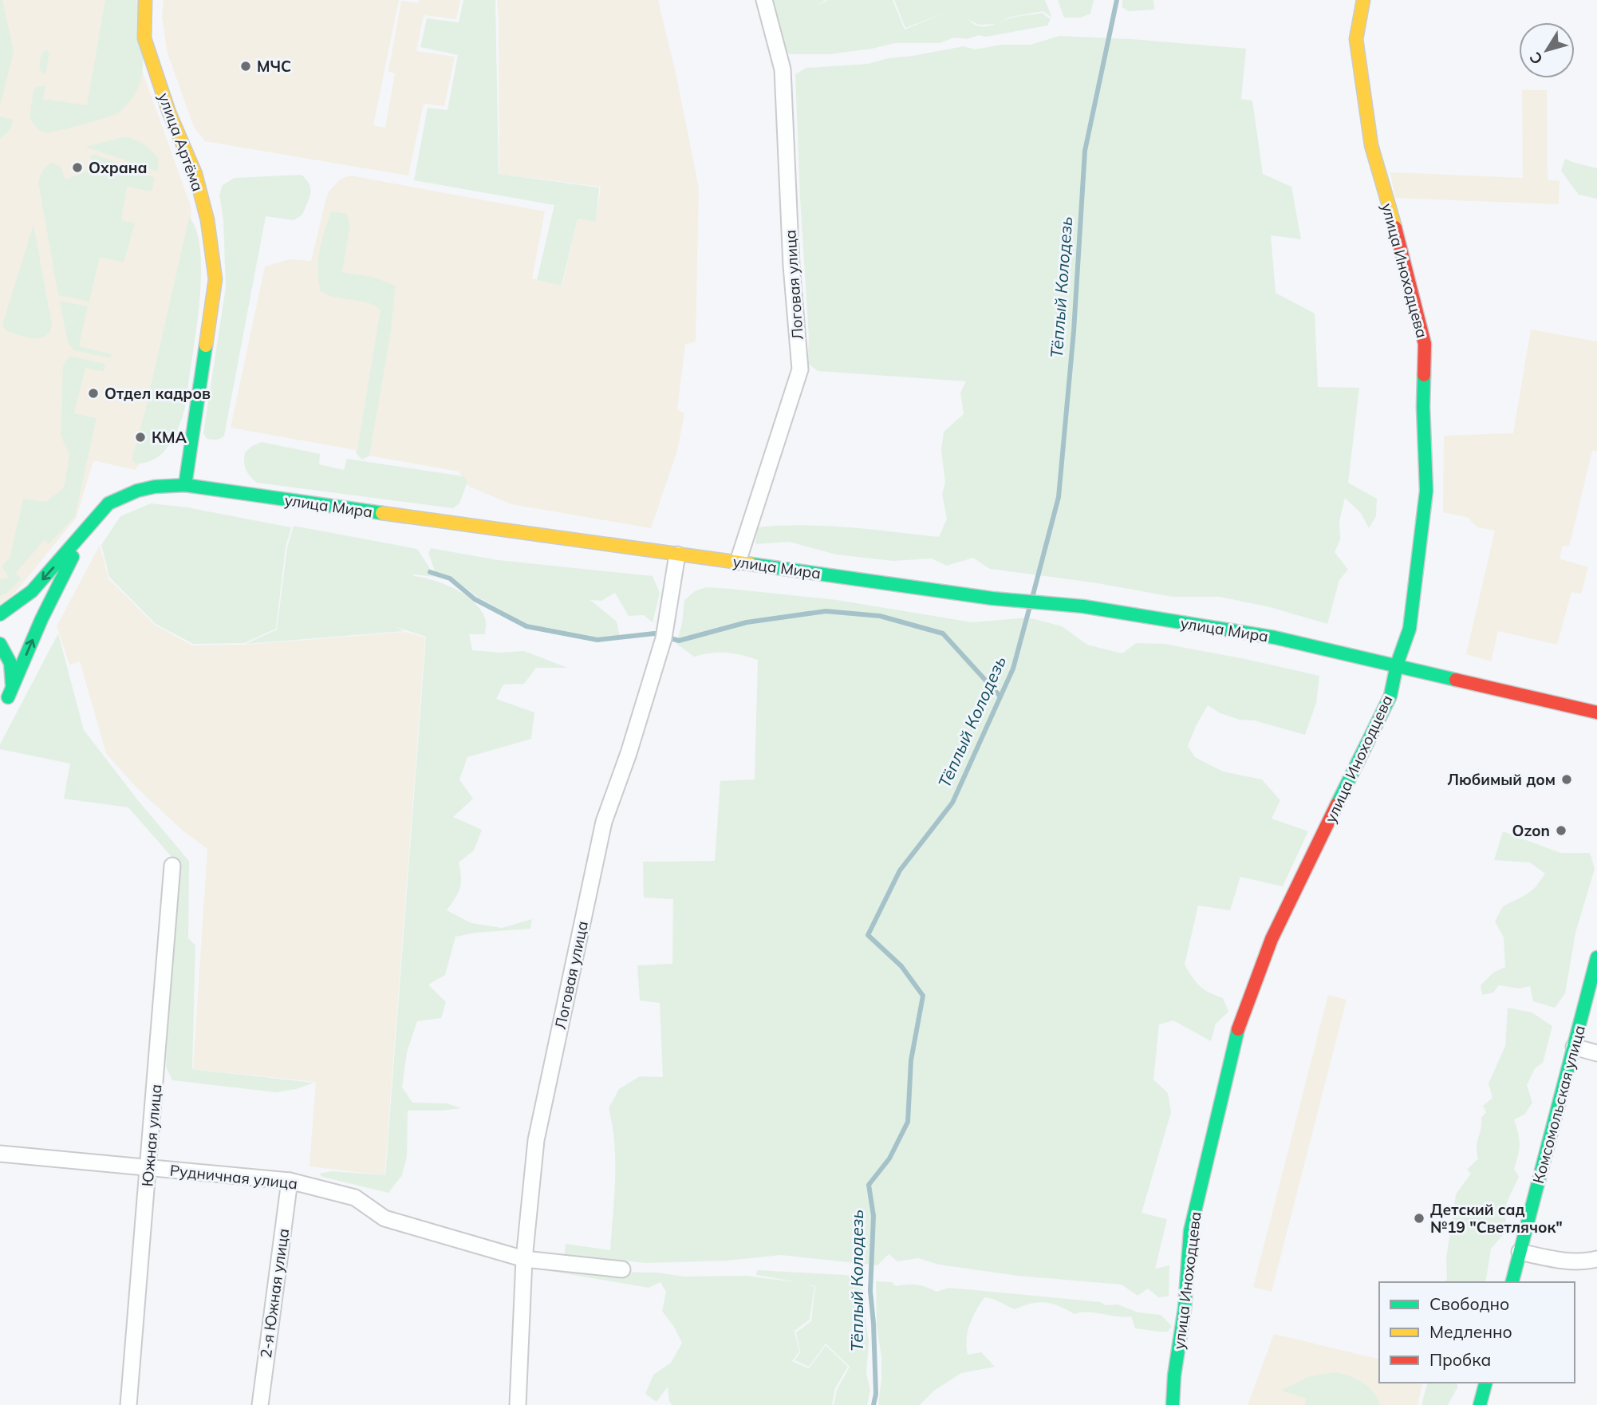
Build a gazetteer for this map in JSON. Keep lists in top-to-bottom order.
{
  "streets": {
    "street": [
      "улица Артёма",
      "улица Иноходцева",
      "Логовая улица",
      "улица Мира",
      "Комсомольская улица",
      "Южная улица",
      "Рудничная улица",
      "2-я Южная улица"
    ]
  },
  "crossings": [
    ["улица Артёма", "улица Мира"],
    ["улица Иноходцева", "улица Мира"],
    ["Логовая улица", "улица Мира"],
    ["Логовая улица", "Рудничная улица"],
    ["Южная улица", "Рудничная улица"],
    ["Рудничная улица", "2-я Южная улица"]
  ],
  "water": ["Тёплый Колодезь"],
  "places": [
    "МЧС",
    "Охрана",
    "Отдел кадров",
    "КМА",
    "Любимый дом",
    "Ozon",
    "Детский сад №19 \"Светлячок\""
  ],
  "legend": ["Свободно", "Медленно", "Пробка"],
  "north": "bottom left"
}
